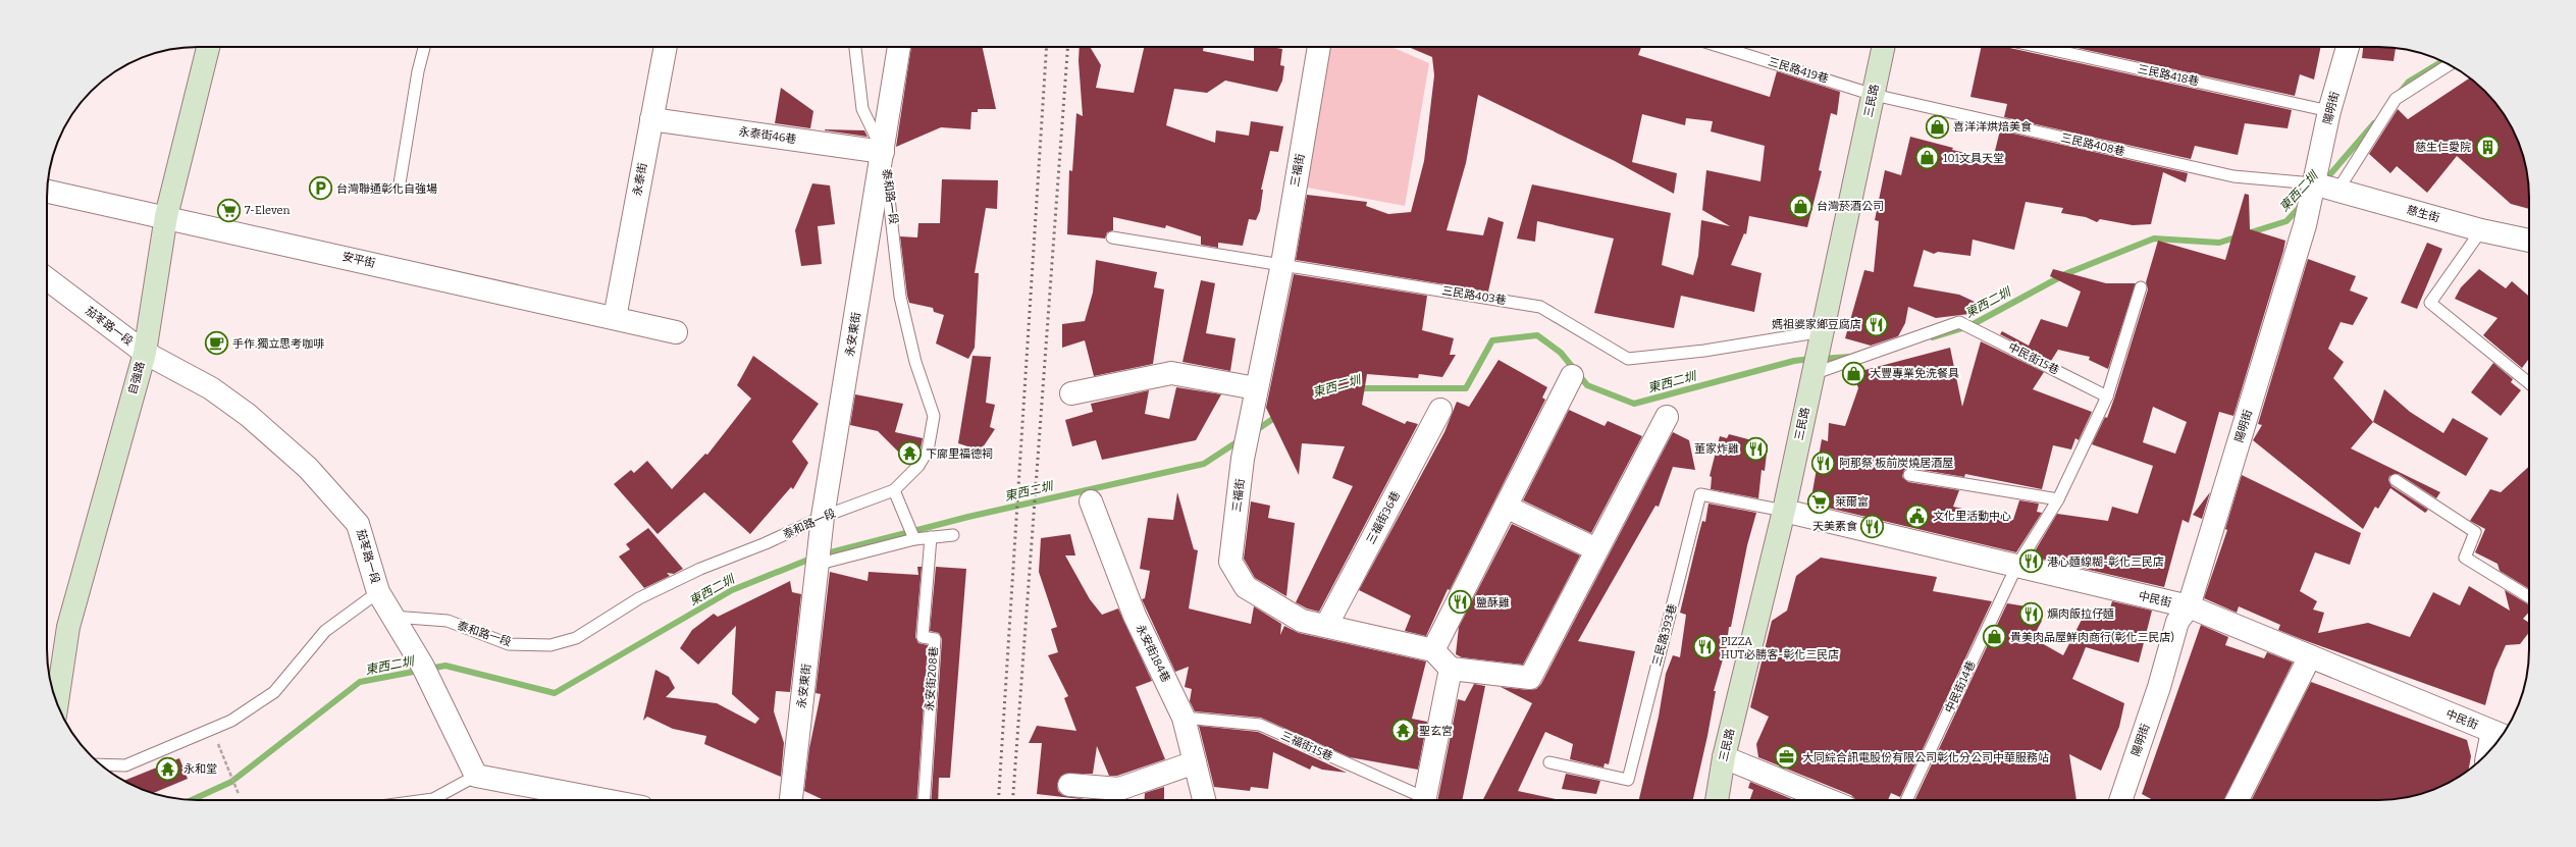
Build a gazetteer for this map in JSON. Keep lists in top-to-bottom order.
{
  "streets": {
    "street": [
      "三民路",
      "陽明街",
      "永泰街46巷",
      "三福街",
      "永泰街",
      "泰和路一段",
      "慈生街",
      "安平街",
      "茄苳路一段",
      "永安東街",
      "自強路",
      "三福街36巷",
      "中民街",
      "永安街184巷"
    ],
    "lane": [
      "三民路419巷",
      "三民路418巷",
      "三民路408巷",
      "三民路403巷",
      "中民街15巷",
      "三民路393巷",
      "永安街208巷",
      "中民街14巷",
      "三福街15巷"
    ]
  },
  "crossings": [
    ["三民路419巷", "三民路"],
    ["三民路419巷", "三民路408巷"],
    ["三民路418巷", "陽明街"],
    ["三民路", "三民路408巷"],
    ["三民路", "三民路403巷"],
    ["三民路", "中民街15巷"],
    ["三民路", "中民街"],
    ["三民路", "三民路393巷"],
    ["陽明街", "三民路408巷"],
    ["陽明街", "慈生街"],
    ["陽明街", "中民街"],
    ["永泰街46巷", "永泰街"],
    ["永泰街46巷", "泰和路一段"],
    ["永泰街46巷", "永安東街"],
    ["三民路408巷", "慈生街"],
    ["三福街", "三民路403巷"],
    ["三福街", "三福街36巷"],
    ["永泰街", "安平街"],
    ["泰和路一段", "茄苳路一段"],
    ["泰和路一段", "永安東街"],
    ["安平街", "自強路"],
    ["茄苳路一段", "自強路"],
    ["中民街", "三民路393巷"],
    ["中民街", "中民街14巷"],
    ["永安街184巷", "三福街15巷"]
  ],
  "water": ["東西二圳"],
  "places": {
    "shop": [
      "喜洋洋烘焙美食",
      "101文具天堂",
      "台灣菸酒公司",
      "大豐專業免洗餐具",
      "貴美肉品屋鮮肉商行(彰化三民店)"
    ],
    "building": ["慈生仁愛院"],
    "parking": ["台灣聯通彰化自強場"],
    "supermarket": ["7-Eleven", "萊爾富"],
    "restaurant": [
      "媽祖婆家鄉豆腐店",
      "董家炸雞",
      "阿那祭 板前炭燒居酒屋",
      "天美素食",
      "港心麵線糊-彰化三民店",
      "鹽酥雞",
      "爌肉飯拉仔麵",
      "PIZZA HUT必勝客-彰化三民店"
    ],
    "cafe": ["手作.獨立思考咖啡"],
    "temple": ["下廍里福德祠", "聖玄宮", "永和堂"],
    "public building": ["文化里活動中心"],
    "office": ["大同綜合訊電股份有限公司彰化分公司中華服務站"]
  }
}
